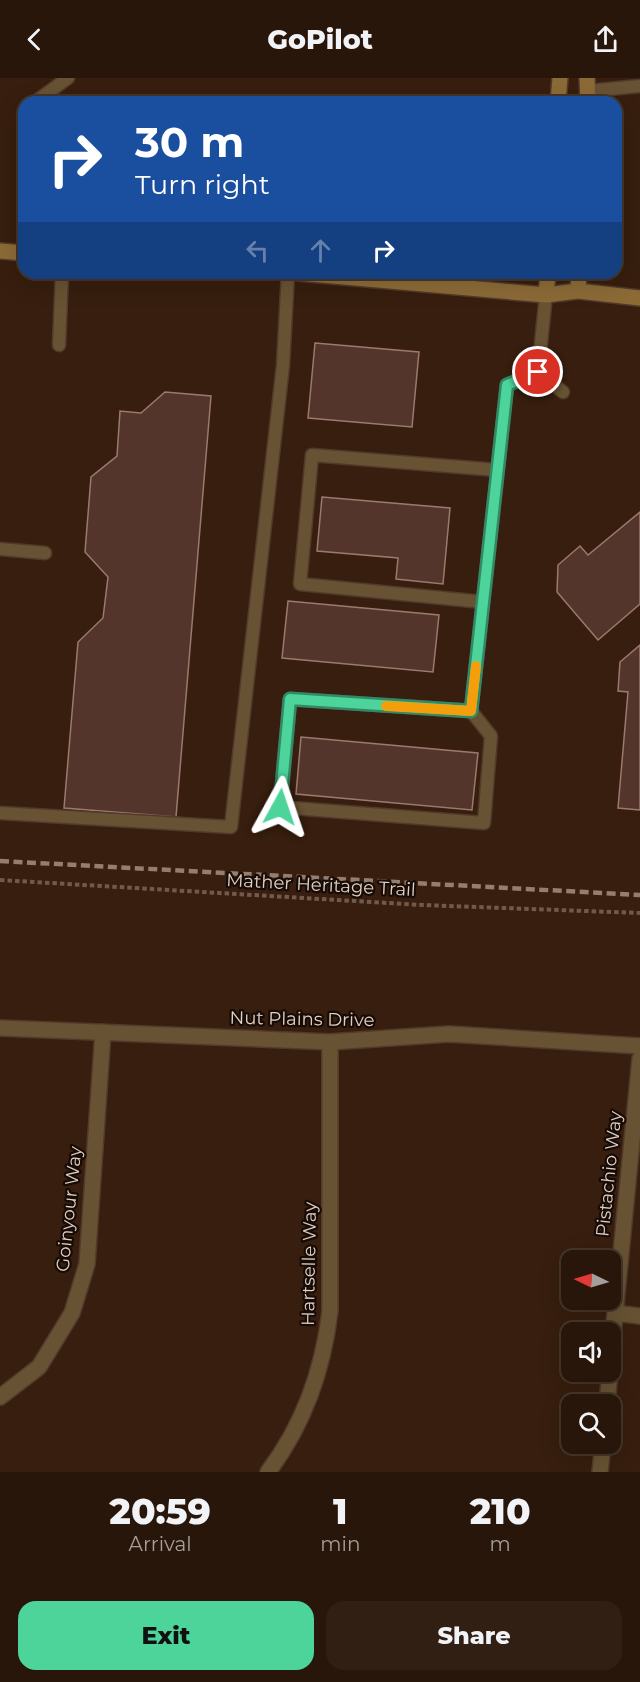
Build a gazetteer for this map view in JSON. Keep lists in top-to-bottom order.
{
  "streets": {
    "street": [
      "Nut Plains Drive",
      "Pistachio Way",
      "Goinyour Way",
      "Hartselle Way"
    ],
    "path": ["Mather Heritage Trail"]
  },
  "crossings": [
    ["Nut Plains Drive", "Goinyour Way"],
    ["Nut Plains Drive", "Hartselle Way"]
  ],
  "north": "left",
  "page": {
    "header": "GoPilot",
    "turn": ["30 m", "Turn right"],
    "eta": [
      "20:59",
      "Arrival",
      "1",
      "min",
      "210",
      "m"
    ],
    "buttons": ["Exit", "Share"]
  }
}
